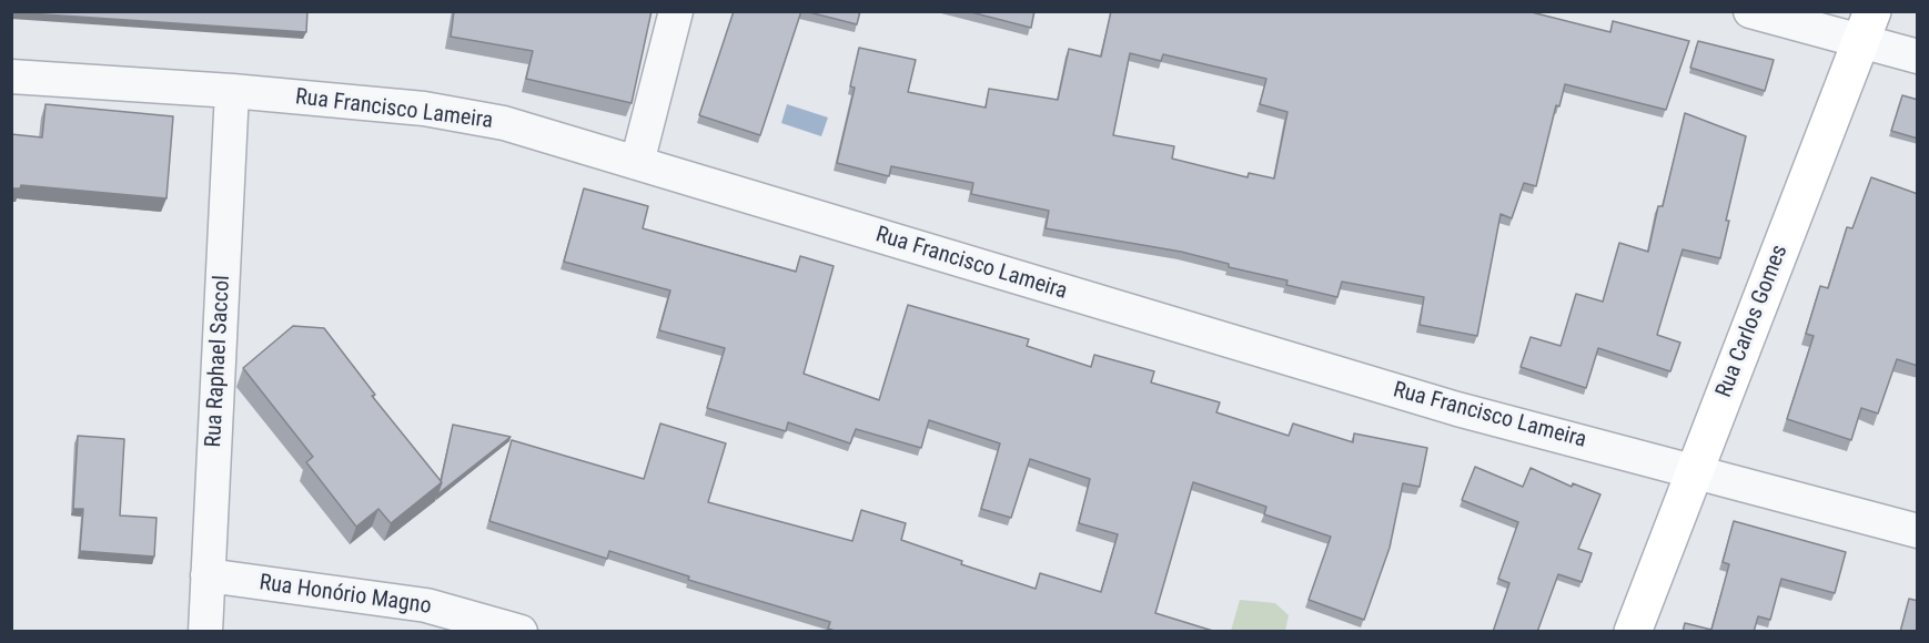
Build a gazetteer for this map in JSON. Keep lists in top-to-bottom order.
{
  "streets": {
    "street": [
      "Rua Francisco Lameira",
      "Rua Carlos Gomes",
      "Rua Raphael Saccol",
      "Rua Honório Magno"
    ]
  },
  "crossings": [
    ["Rua Francisco Lameira", "Rua Carlos Gomes"],
    ["Rua Francisco Lameira", "Rua Raphael Saccol"],
    ["Rua Raphael Saccol", "Rua Honório Magno"]
  ]
}
